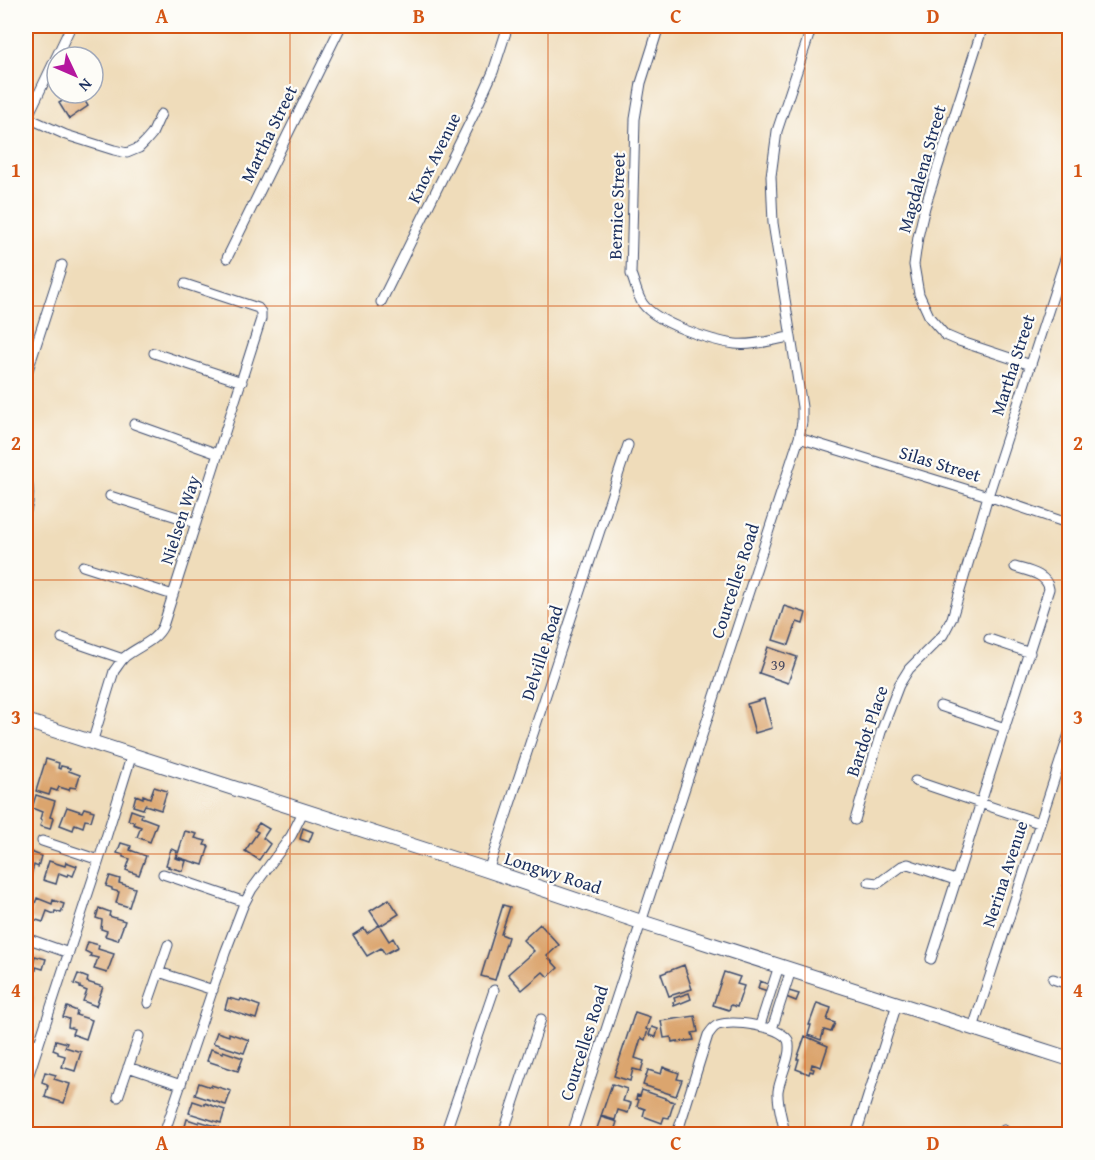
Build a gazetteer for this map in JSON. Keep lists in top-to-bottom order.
{
  "streets": {
    "street": [
      "Martha Street",
      "Knox Avenue",
      "Magdalena Street",
      "Bernice Street",
      "Silas Street",
      "Nielsen Way",
      "Courcelles Road",
      "Delville Road",
      "Bardot Place",
      "Longwy Road",
      "Nerina Avenue"
    ]
  },
  "crossings": [
    ["Martha Street", "Magdalena Street"],
    ["Martha Street", "Silas Street"],
    ["Martha Street", "Bardot Place"],
    ["Bernice Street", "Courcelles Road"],
    ["Silas Street", "Courcelles Road"],
    ["Silas Street", "Bardot Place"],
    ["Nielsen Way", "Longwy Road"],
    ["Courcelles Road", "Longwy Road"],
    ["Delville Road", "Longwy Road"],
    ["Longwy Road", "Nerina Avenue"]
  ],
  "house_numbers": ["39"],
  "north": "bottom right",
  "grid": {
    "columns": [
      "A",
      "B",
      "C",
      "D"
    ],
    "rows": [
      "1",
      "2",
      "3",
      "4"
    ]
  }
}
